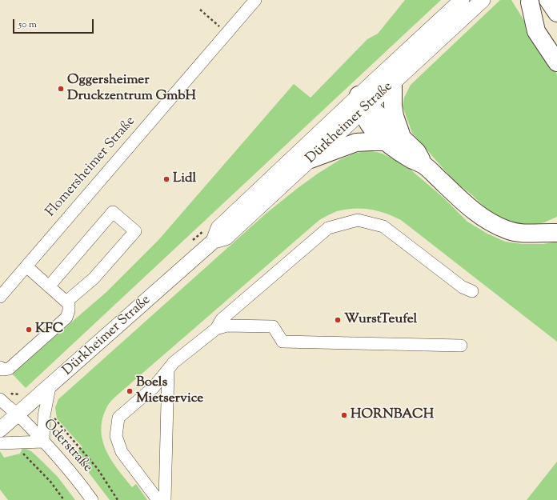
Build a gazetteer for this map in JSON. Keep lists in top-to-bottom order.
{
  "streets": {
    "main road": ["Dürkheimer Straße"],
    "street": ["Flomersheimer Straße", "Oderstraße"]
  },
  "crossings": [
    ["Dürkheimer Straße", "Oderstraße"]
  ],
  "places": [
    "Oggersheimer Druckzentrum GmbH",
    "Lidl",
    "WurstTeufel",
    "KFC",
    "Boels Mietservice",
    "HORNBACH"
  ],
  "scale_bar": "50 m"
}
